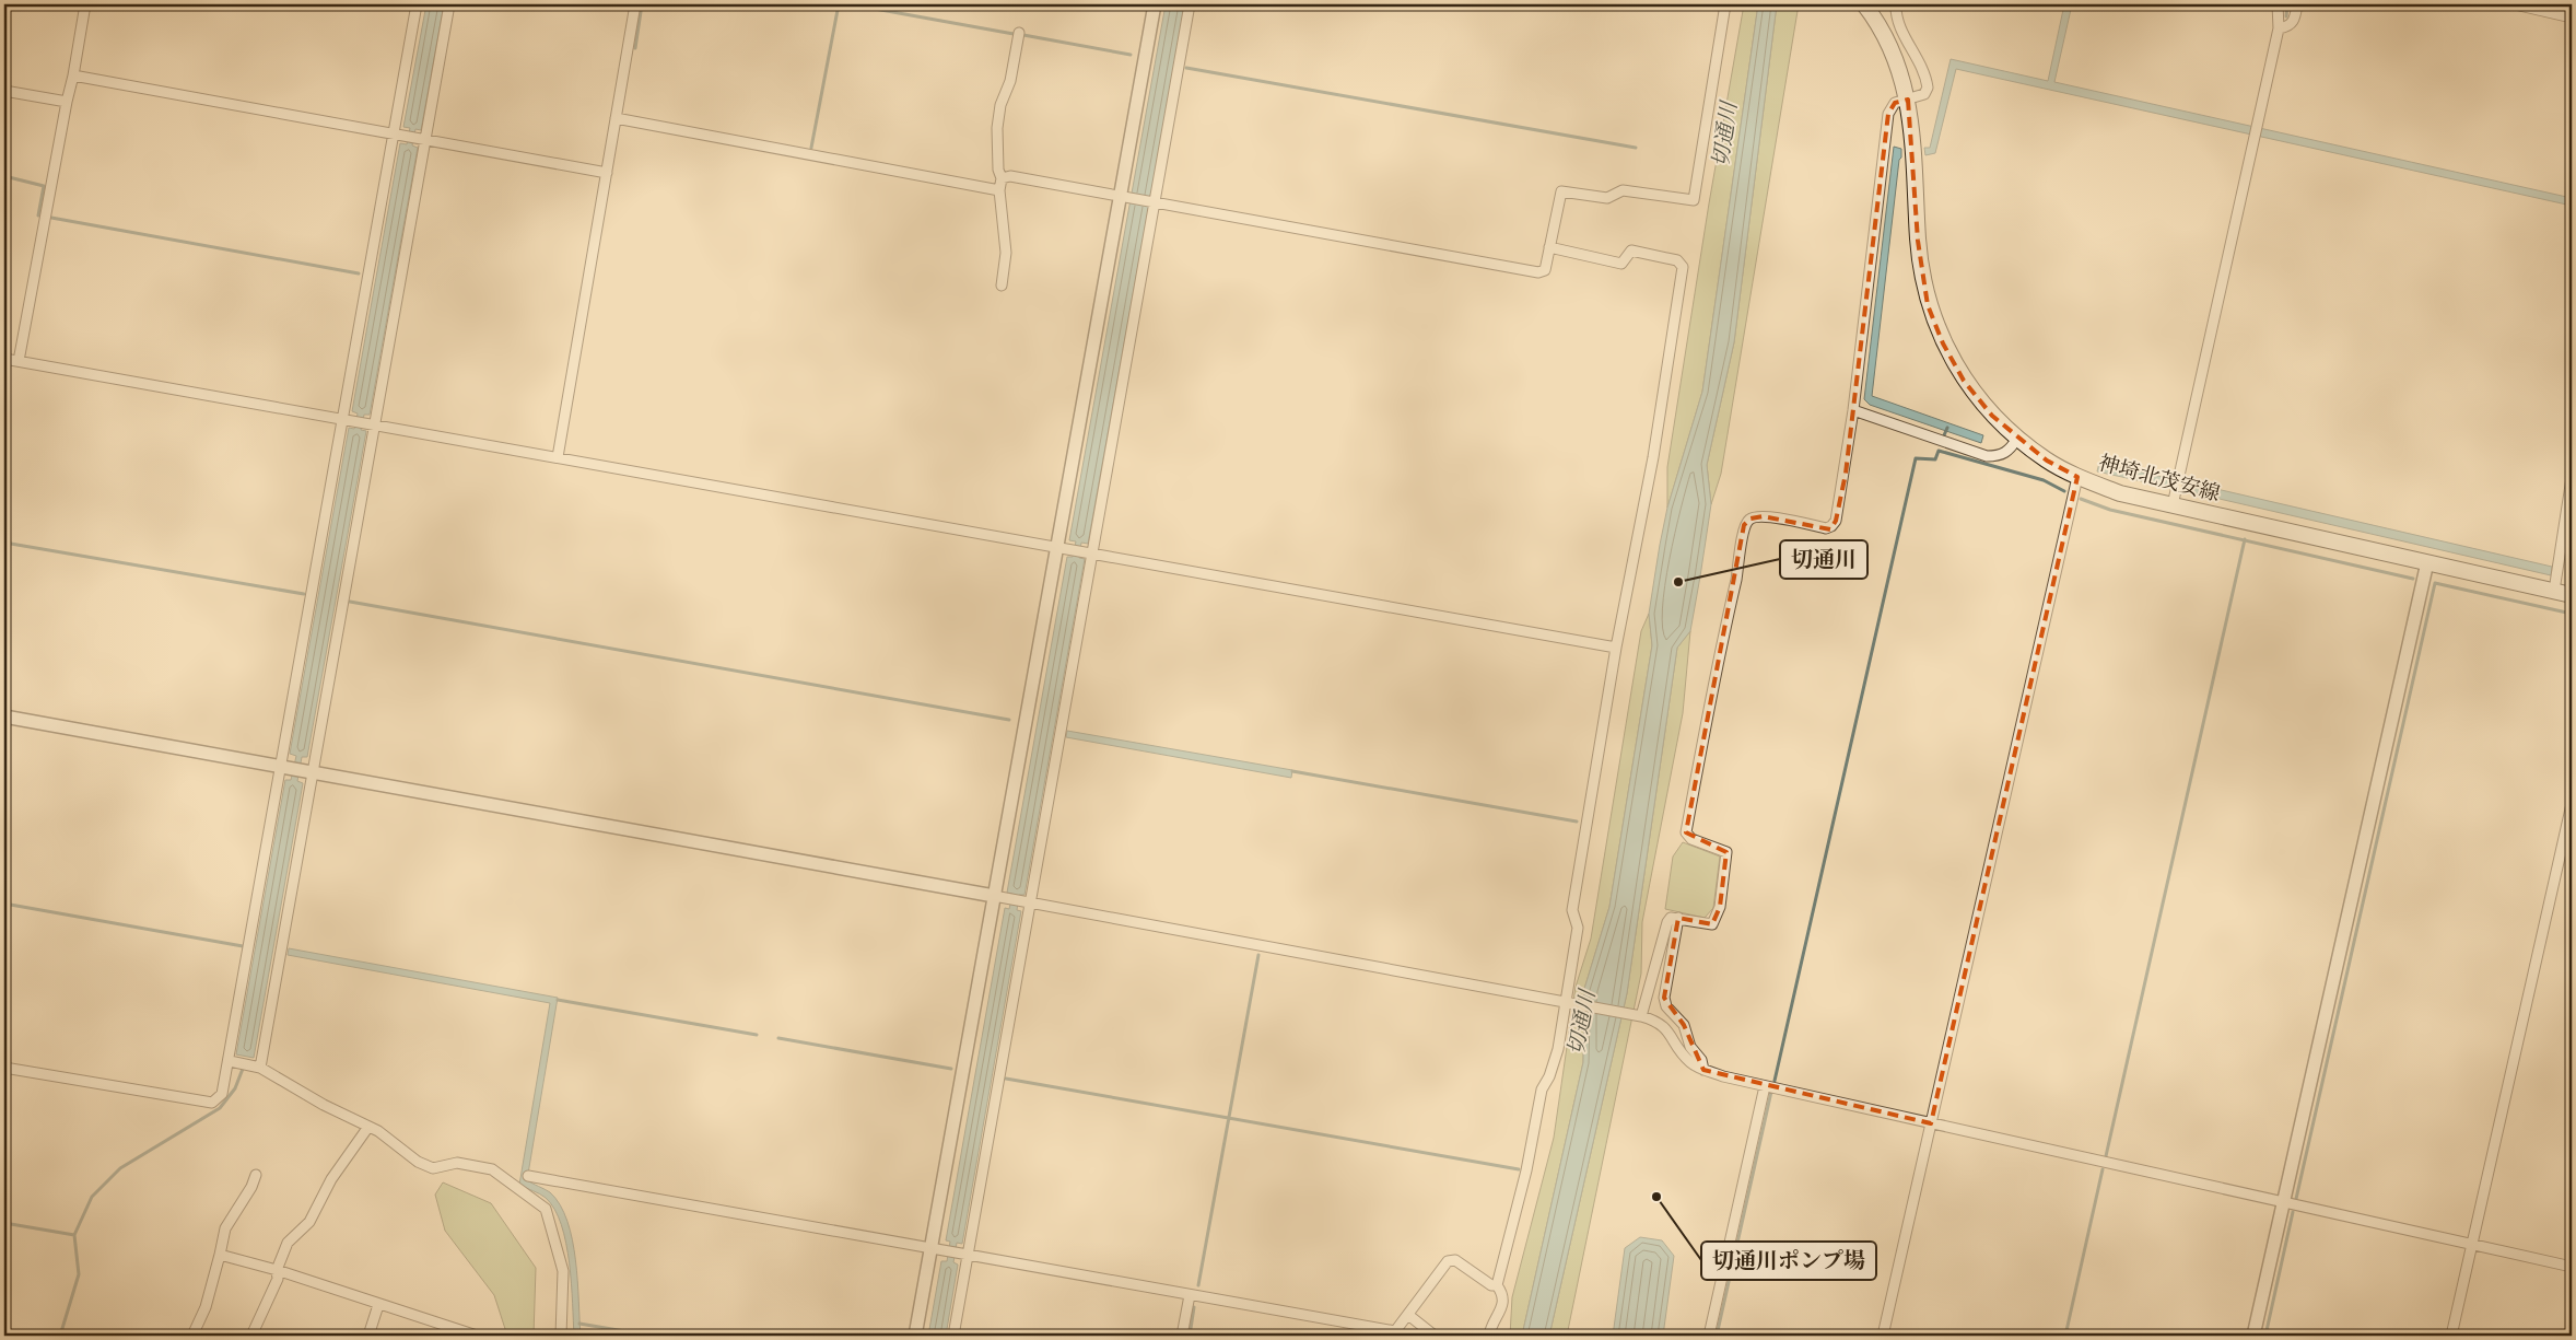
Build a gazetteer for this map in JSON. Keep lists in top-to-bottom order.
{
  "streets": {
    "main road": ["神埼北茂安線"]
  },
  "water": ["切通川"],
  "places": ["切通川", "切通川ポンプ場"]
}
